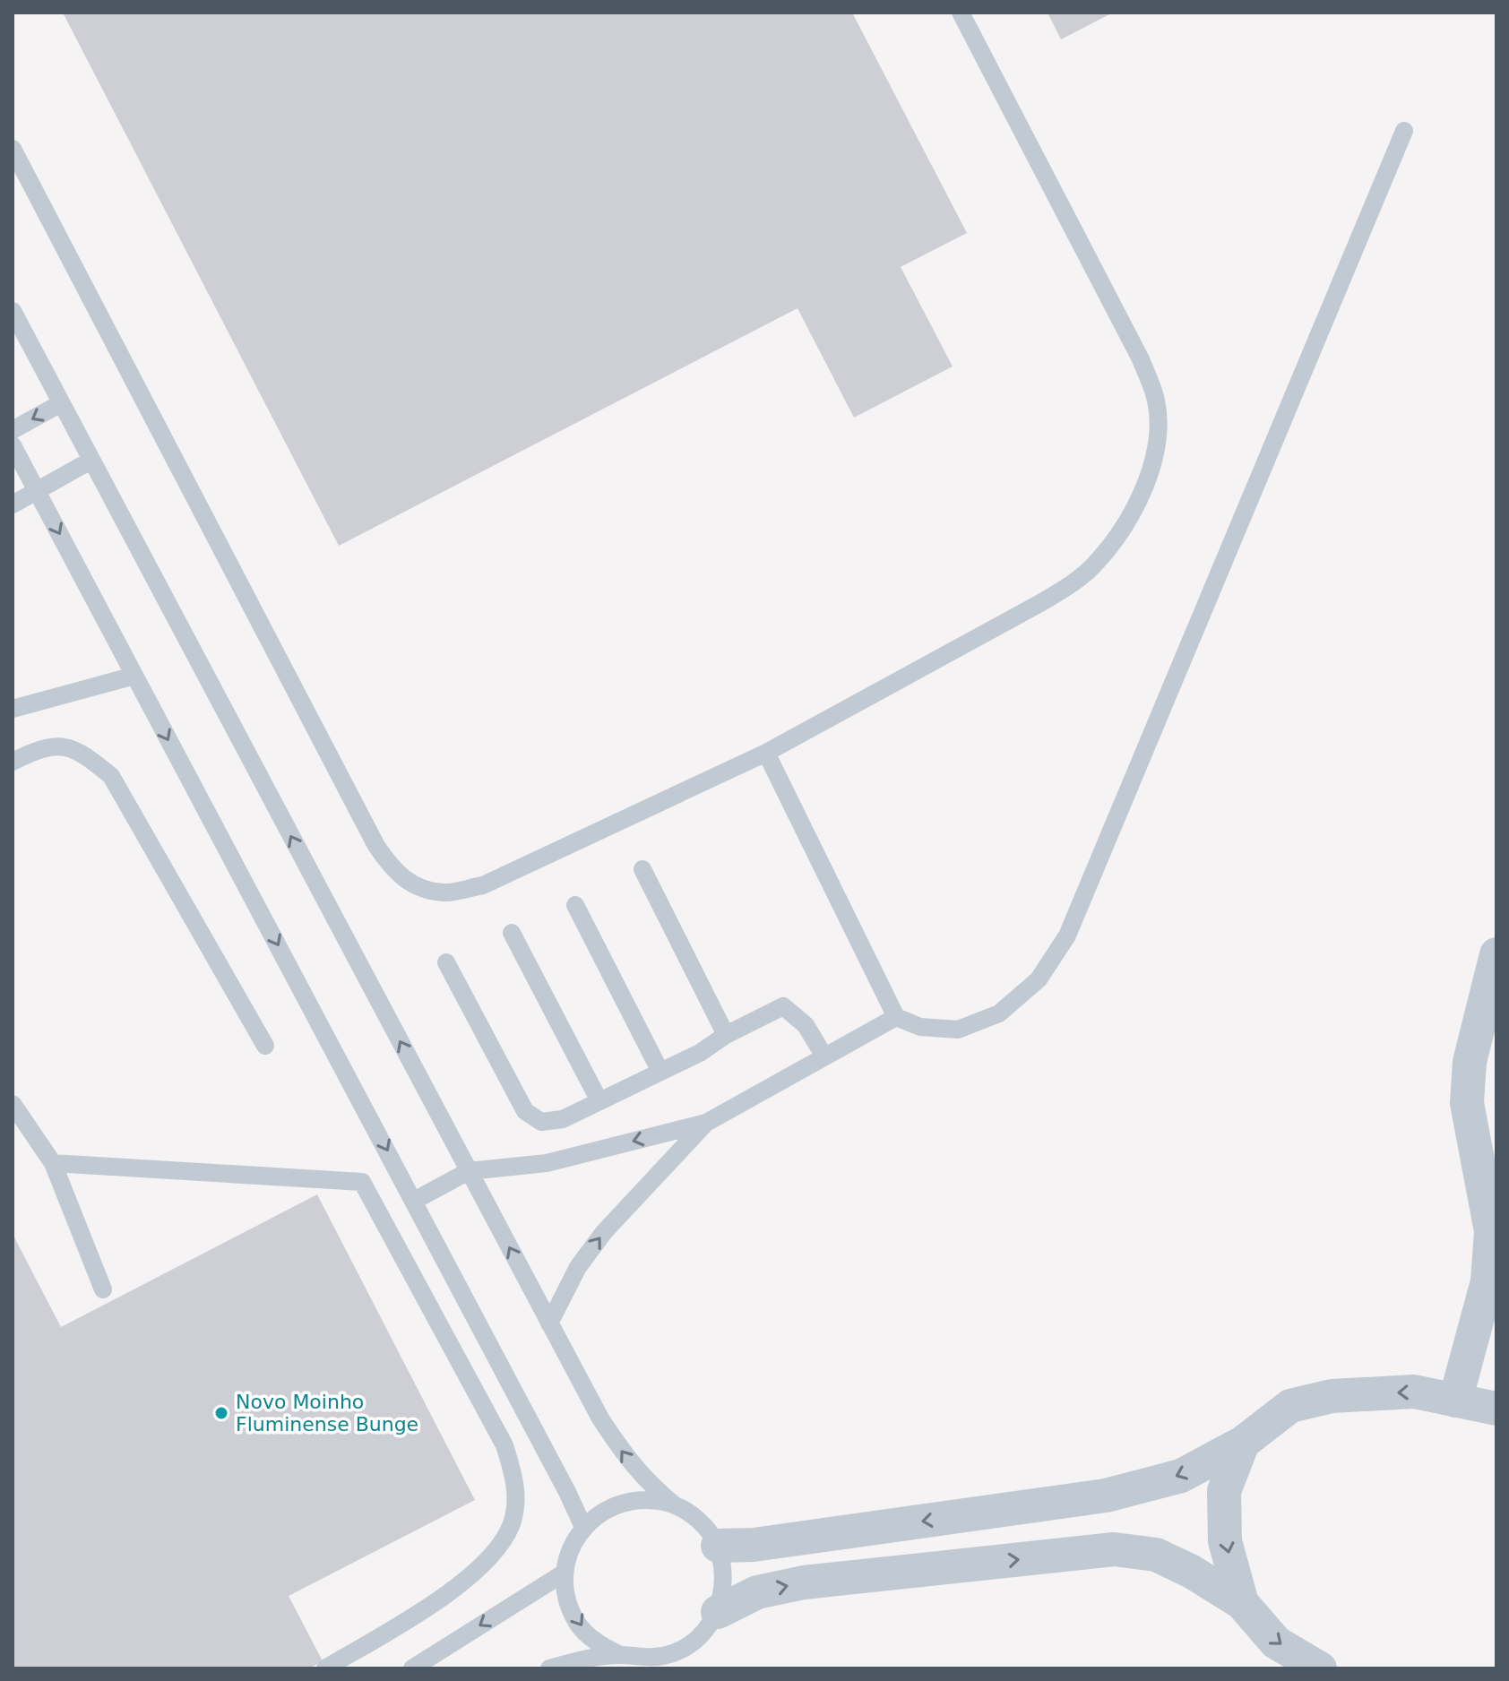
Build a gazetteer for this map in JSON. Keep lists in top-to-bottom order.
{
  "places": ["Novo Moinho Fluminense Bunge"]
}
